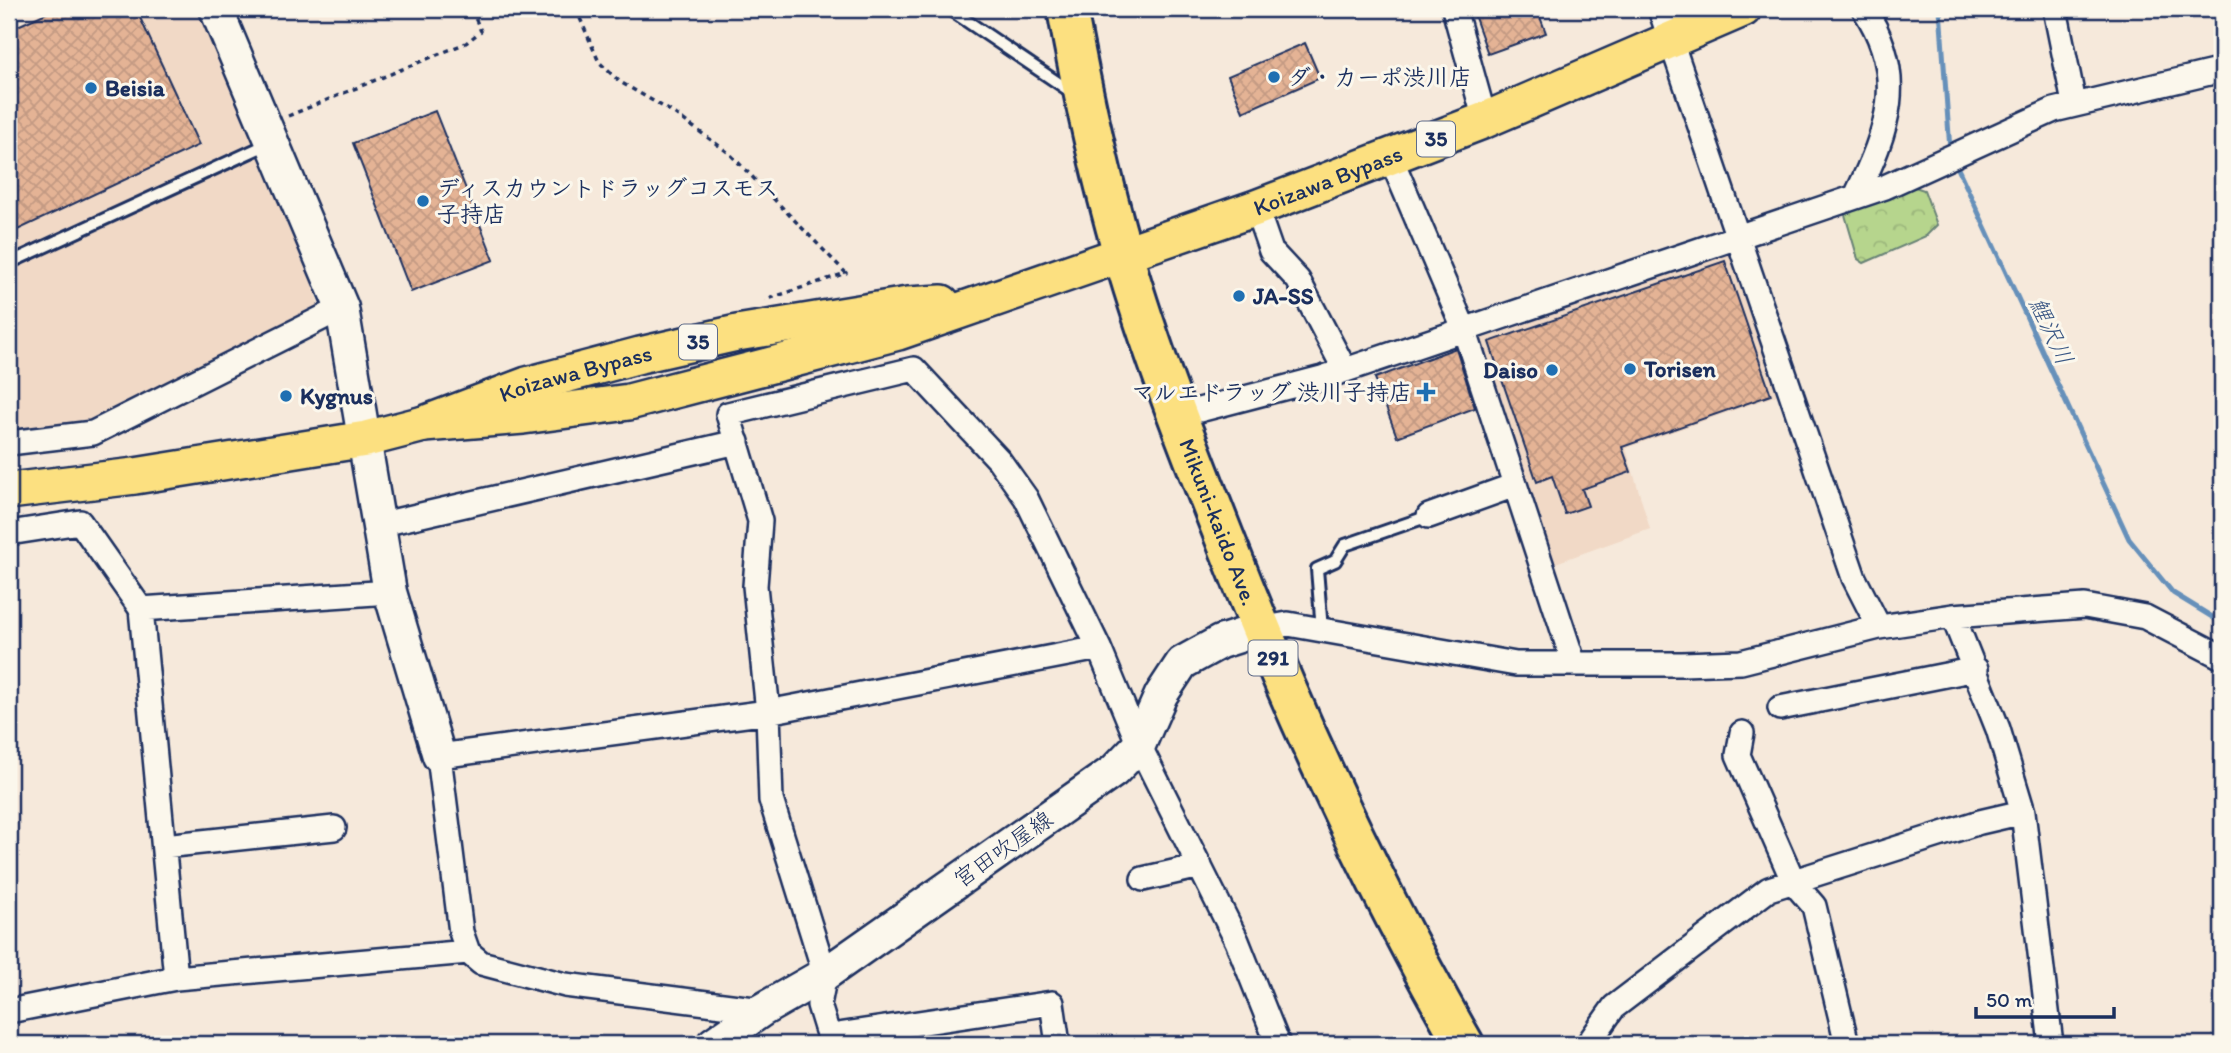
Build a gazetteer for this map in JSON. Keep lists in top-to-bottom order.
{
  "streets": {
    "highway": ["Mikuni-kaido Ave.", "291"],
    "main road": ["35", "Koizawa Bypass"],
    "street": ["宮田吹屋線"]
  },
  "crossings": [
    ["Koizawa Bypass", "Mikuni-kaido Ave."],
    ["Mikuni-kaido Ave.", "宮田吹屋線"]
  ],
  "water": ["鯉沢川"],
  "places": {
    "other": [
      "ダ・カーポ渋川店",
      "Beisia",
      "ディスカウントドラッグコスモス 子持店",
      "JA-SS",
      "Torisen",
      "Daiso",
      "Kygnus"
    ],
    "health": ["マルエドラッグ 渋川子持店"]
  },
  "scale_bar": "50 m"
}
